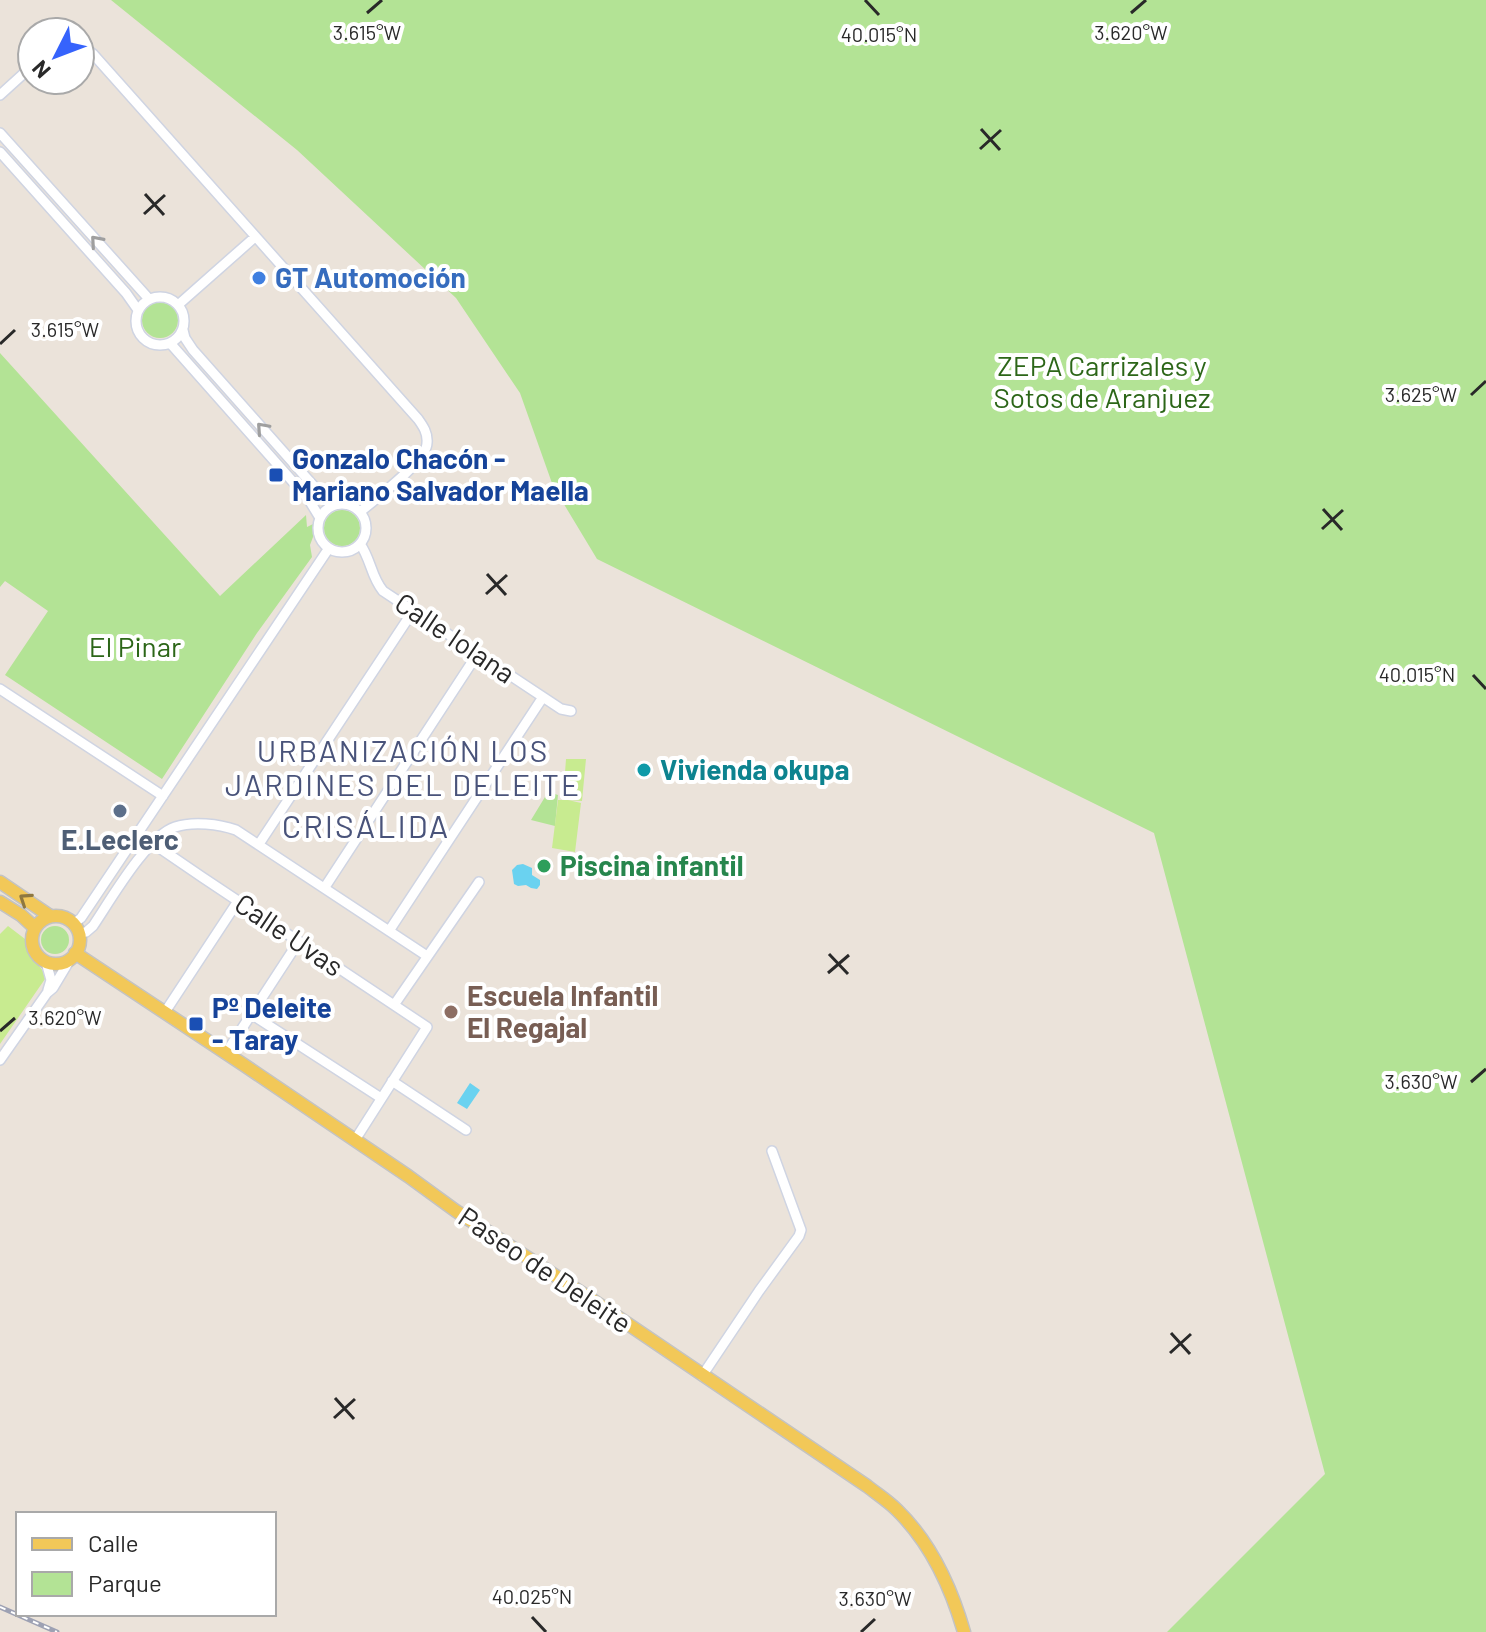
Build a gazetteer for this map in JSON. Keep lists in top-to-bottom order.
{
  "streets": {
    "main road": ["Paseo de Deleite"],
    "street": ["Calle Iolana", "Calle Uvas"]
  },
  "districts": ["URBANIZACIÓN LOS JARDINES DEL DELEITE", "CRISÁLIDA"],
  "parks": ["ZEPA Carrizales y Sotos de Aranjuez", "El Pinar"],
  "places": {
    "other": [
      "GT Automoción",
      "Vivienda okupa",
      "E.Leclerc",
      "Piscina infantil",
      "Escuela Infantil El Regajal"
    ],
    "transit": ["Gonzalo Chacón - Mariano Salvador Maella", "Pº Deleite - Taray"]
  },
  "legend": ["Calle", "Parque"],
  "north": "bottom left",
  "coordinates": [
    "3.615°W",
    "3.620°W",
    "40.015°N",
    "3.625°W",
    "3.630°W",
    "40.025°N"
  ]
}
